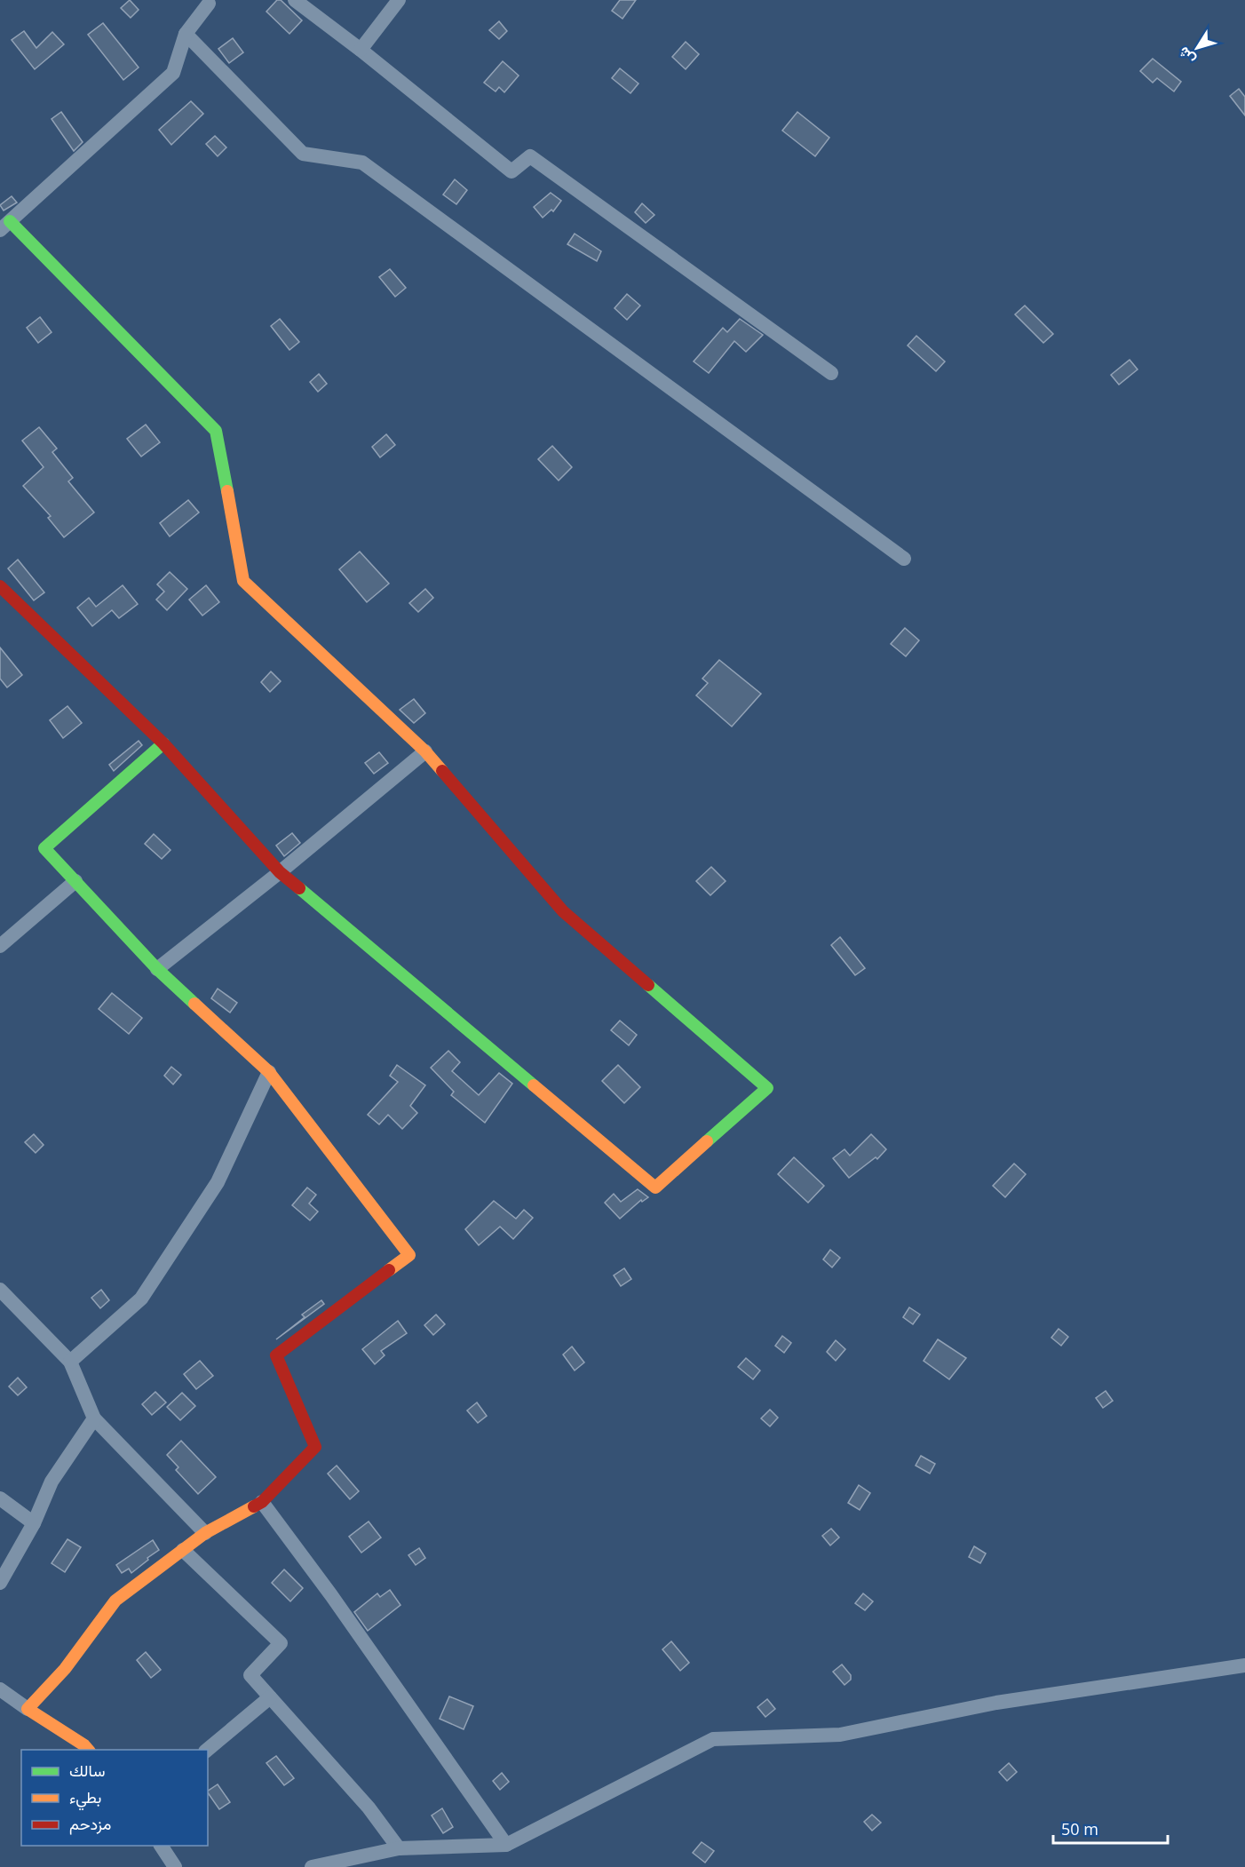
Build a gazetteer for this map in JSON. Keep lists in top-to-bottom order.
{
  "legend": ["سالك", "بطيء", "مزدحم"],
  "scale_bar": "50 m",
  "north": "bottom left"
}
